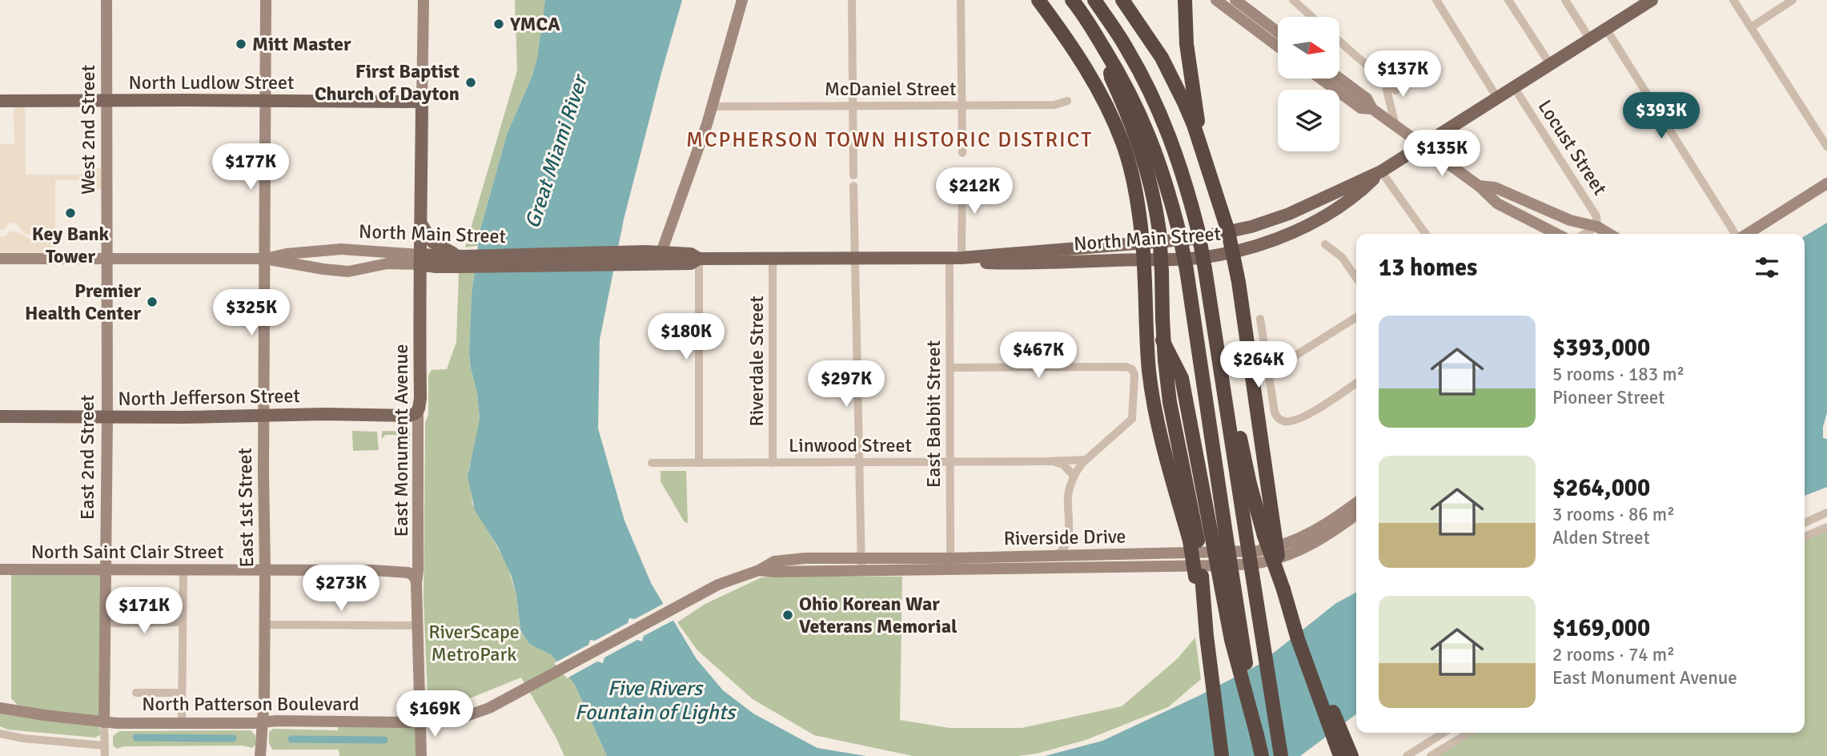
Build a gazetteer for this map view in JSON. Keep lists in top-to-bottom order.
{
  "streets": {
    "main road": [
      "North Ludlow Street",
      "West 2nd Street",
      "North Main Street",
      "North Jefferson Street",
      "East Monument Avenue",
      "East 2nd Street",
      "East 1st Street",
      "Riverside Drive",
      "North Saint Clair Street",
      "North Patterson Boulevard"
    ],
    "street": [
      "McDaniel Street",
      "Locust Street",
      "Riverdale Street",
      "East Babbit Street",
      "Linwood Street"
    ]
  },
  "crossings": [
    ["North Ludlow Street", "West 2nd Street"],
    ["North Ludlow Street", "East Monument Avenue"],
    ["North Ludlow Street", "East 1st Street"],
    ["West 2nd Street", "North Main Street"],
    ["West 2nd Street", "East 2nd Street"],
    ["Locust Street", "North Main Street"],
    ["North Main Street", "Riverdale Street"],
    ["North Main Street", "East Babbit Street"],
    ["North Main Street", "East Monument Avenue"],
    ["North Main Street", "East 2nd Street"],
    ["North Main Street", "East 1st Street"],
    ["Riverdale Street", "Linwood Street"],
    ["North Jefferson Street", "East Monument Avenue"],
    ["North Jefferson Street", "East 2nd Street"],
    ["North Jefferson Street", "East 1st Street"],
    ["East Babbit Street", "Linwood Street"],
    ["East Babbit Street", "Riverside Drive"],
    ["East Monument Avenue", "North Saint Clair Street"],
    ["East Monument Avenue", "North Patterson Boulevard"],
    ["East 2nd Street", "North Saint Clair Street"],
    ["East 2nd Street", "North Patterson Boulevard"],
    ["East 1st Street", "North Saint Clair Street"],
    ["East 1st Street", "North Patterson Boulevard"],
    ["Riverside Drive", "North Patterson Boulevard"]
  ],
  "districts": ["MCPHERSON TOWN HISTORIC DISTRICT"],
  "water": ["Great Miami River", "Five Rivers Fountain of Lights"],
  "parks": ["RiverScape MetroPark"],
  "places": [
    "YMCA",
    "Mitt Master",
    "First Baptist Church of Dayton",
    "Key Bank Tower",
    "Premier Health Center",
    "Ohio Korean War Veterans Memorial"
  ],
  "north": "right",
  "page": {
    "price": [
      "$137K",
      "$393K",
      "$135K",
      "$177K",
      "$212K",
      "$325K",
      "$180K",
      "$467K",
      "$264K",
      "$297K",
      "$273K",
      "$171K",
      "$169K"
    ],
    "heading": "13 homes",
    "list": [
      {
        "name": "$393,000",
        "note": "5 rooms · 183 m² · Pioneer Street"
      },
      {
        "name": "$264,000",
        "note": "3 rooms · 86 m² · Alden Street"
      },
      {
        "name": "$169,000",
        "note": "2 rooms · 74 m² · East Monument Avenue"
      }
    ]
  }
}
